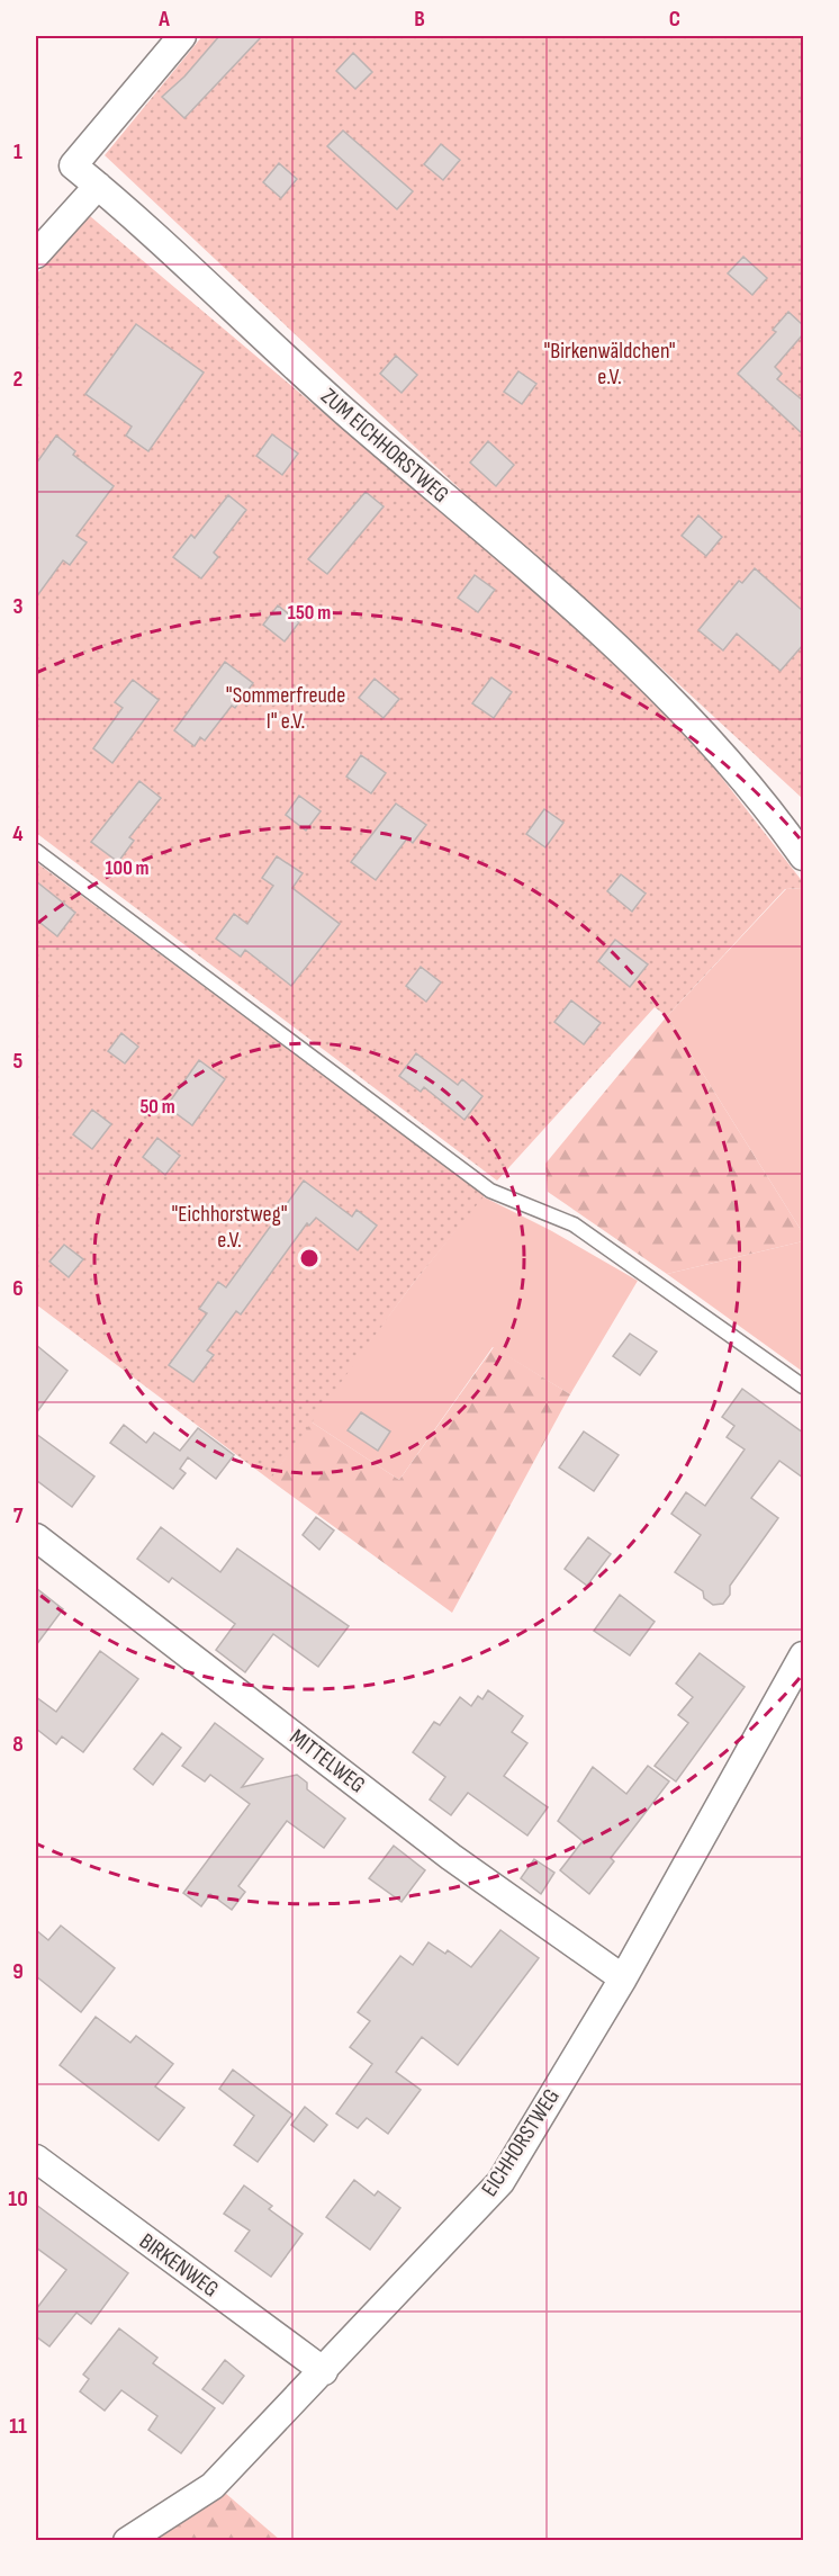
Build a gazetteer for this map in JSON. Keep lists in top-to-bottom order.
{
  "streets": {
    "street": [
      "ZUM EICHHORSTWEG",
      "MITTELWEG",
      "EICHHORSTWEG",
      "BIRKENWEG"
    ]
  },
  "crossings": [
    ["MITTELWEG", "EICHHORSTWEG"],
    ["EICHHORSTWEG", "BIRKENWEG"]
  ],
  "parks": ["\"Birkenwäldchen\" e.V.", "\"Sommerfreude I\" e.V.", "\"Eichhorstweg\" e.V."],
  "grid": {
    "columns": ["A", "B", "C"],
    "rows": [
      "1",
      "2",
      "3",
      "4",
      "5",
      "6",
      "7",
      "8",
      "9",
      "10",
      "11"
    ]
  },
  "rings": ["150 m", "100 m", "50 m"]
}
